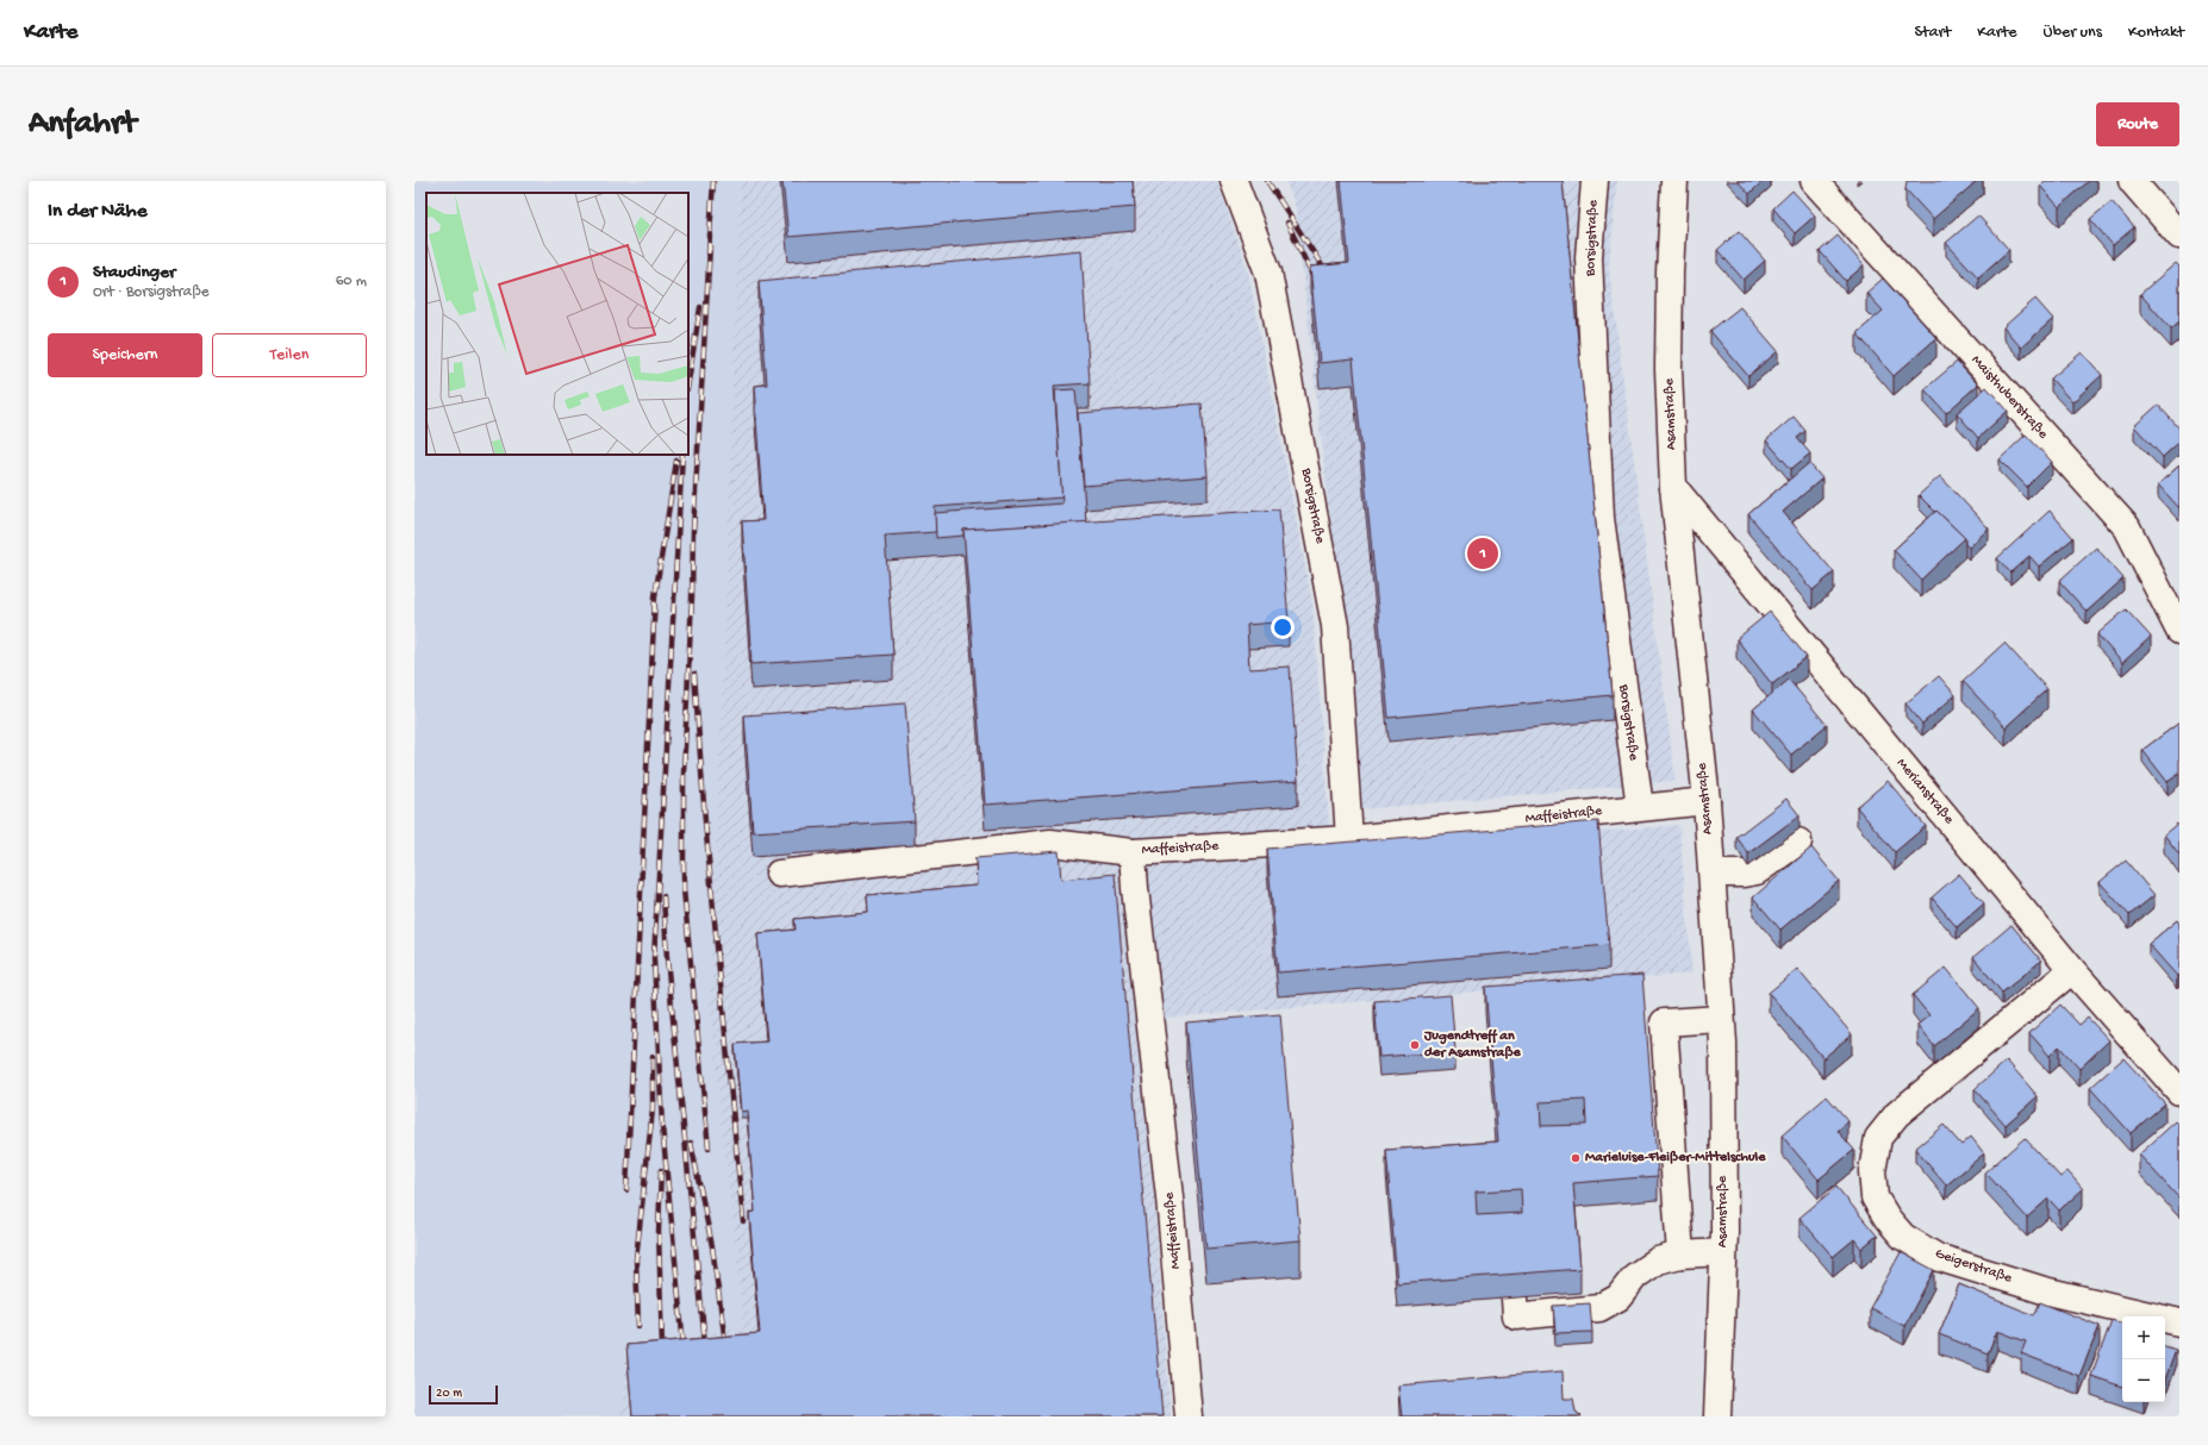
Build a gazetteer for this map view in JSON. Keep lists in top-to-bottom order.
{
  "streets": {
    "street": [
      "Borsigstraße",
      "Maisthuberstraße",
      "Asamstraße",
      "Merianstraße",
      "Maffeistraße",
      "Geigerstraße"
    ]
  },
  "crossings": [
    ["Borsigstraße", "Maffeistraße"],
    ["Asamstraße", "Merianstraße"],
    ["Asamstraße", "Maffeistraße"],
    ["Merianstraße", "Geigerstraße"]
  ],
  "places": ["Jugendtreff an der Asamstraße", "Marieluise-Fleißer-Mittelschule"],
  "scale_bar": "20 m",
  "page": {
    "header": "Karte",
    "nav": [
      "Start",
      "Karte",
      "Über uns",
      "Kontakt"
    ],
    "buttons": [
      "Route",
      ["Speichern", "Teilen"]
    ],
    "title": "Anfahrt",
    "heading": "In der Nähe",
    "list": [
      {
        "mark": "1",
        "name": "Staudinger",
        "note": "Ort · Borsigstraße",
        "value": "60 m"
      }
    ],
    "pins": "1",
    "map_buttons": ["+", "−"],
    "scale": "20 m"
  }
}
